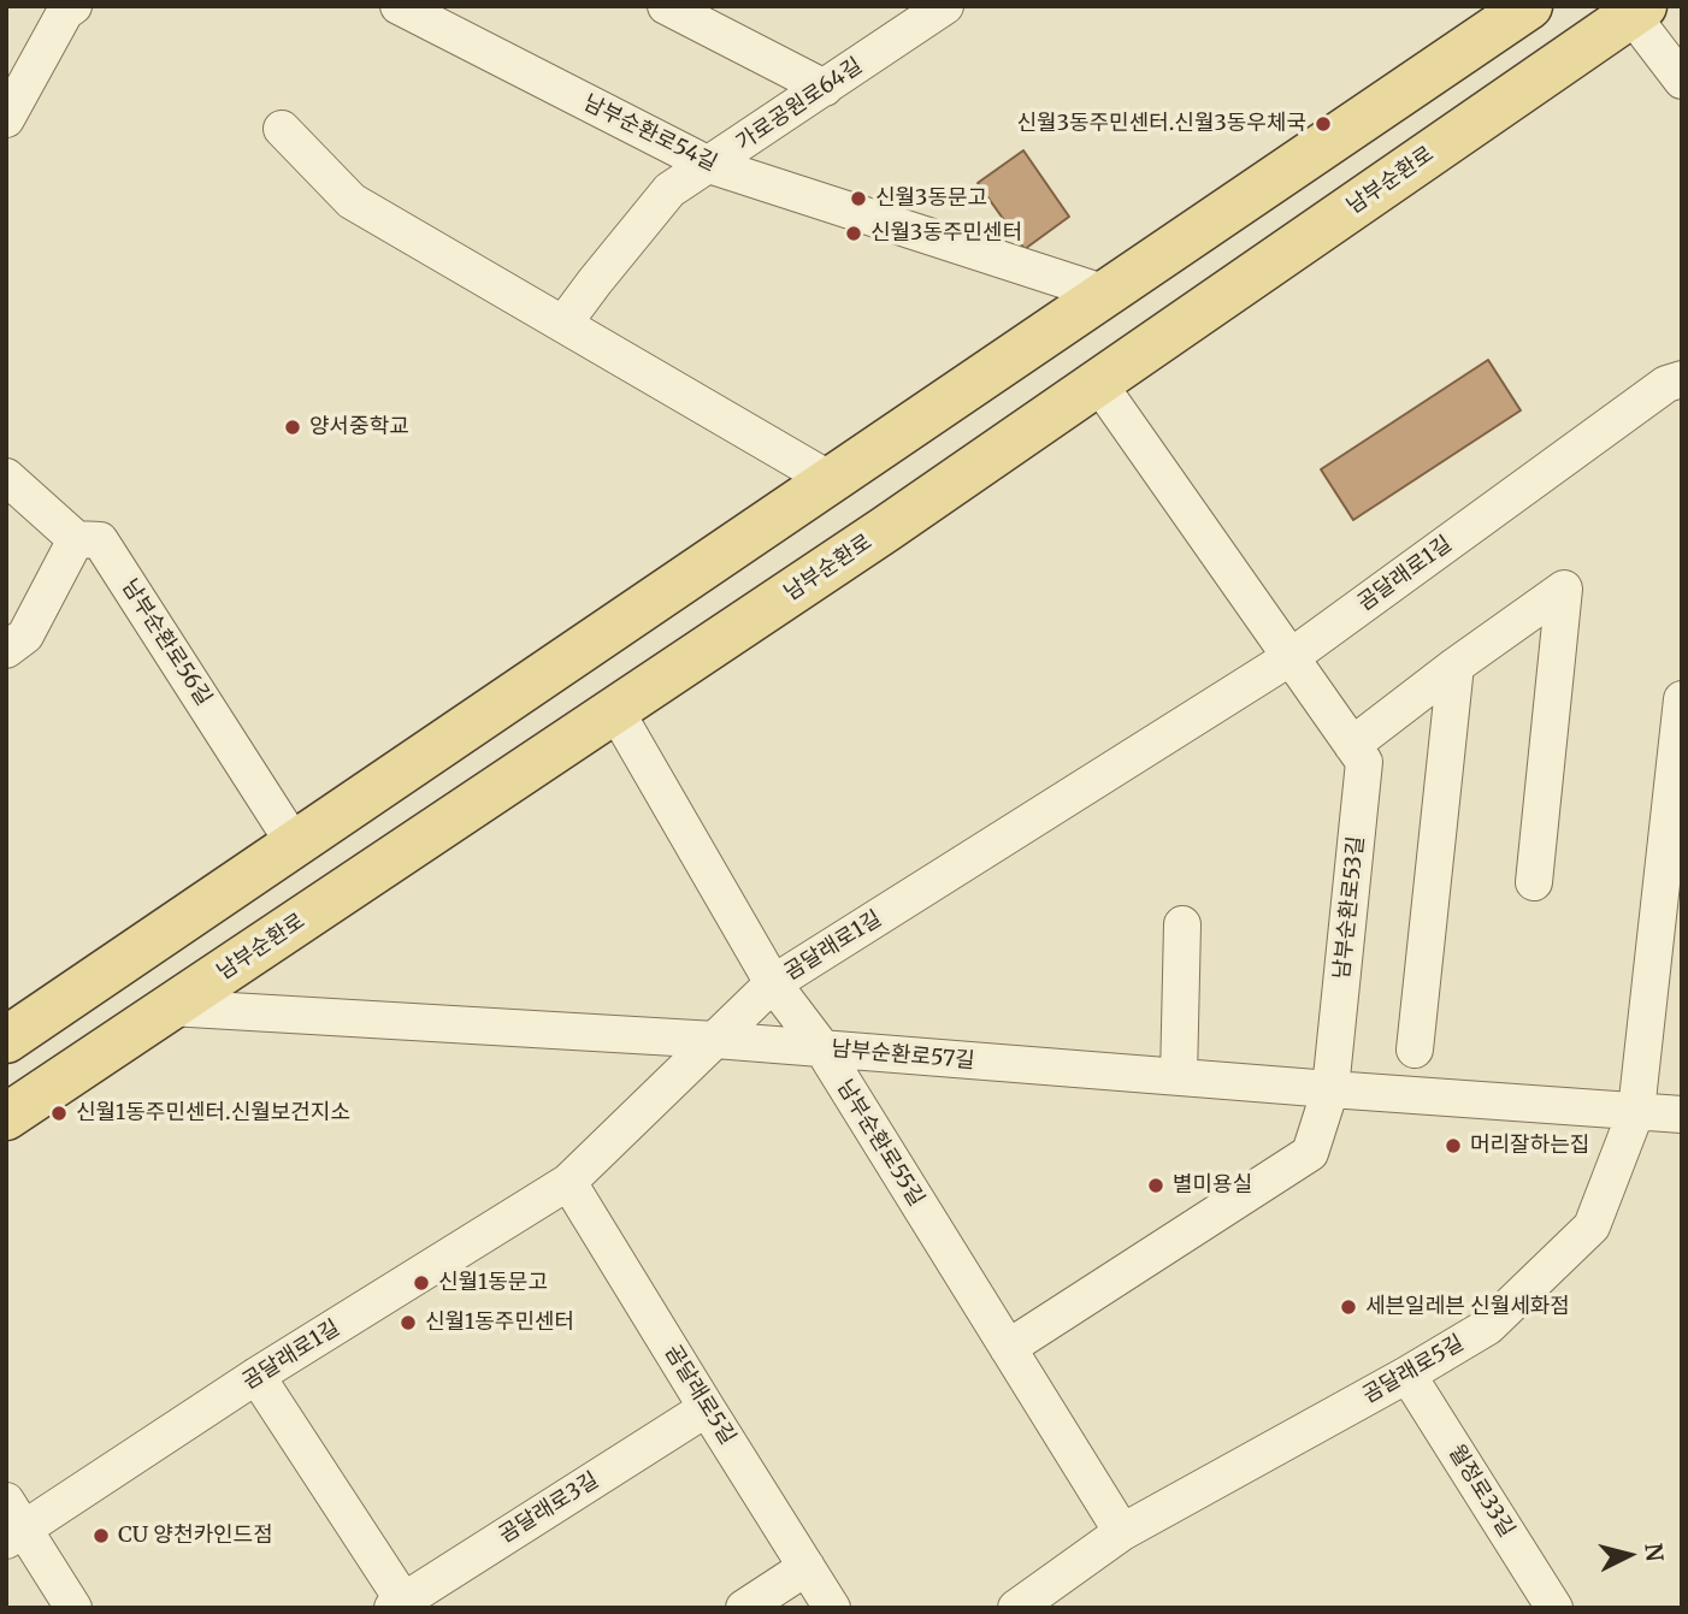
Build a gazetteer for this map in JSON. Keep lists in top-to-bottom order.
{
  "streets": {
    "main road": ["남부순환로"],
    "street": [
      "가로공원로64길",
      "남부순환로54길",
      "곰달래로1길",
      "남부순환로56길",
      "남부순환로53길",
      "남부순환로57길",
      "남부순환로55길",
      "곰달래로5길",
      "월정로33길",
      "곰달래로3길"
    ]
  },
  "crossings": [
    ["가로공원로64길", "남부순환로54길"],
    ["남부순환로", "남부순환로53길"],
    ["남부순환로", "남부순환로57길"],
    ["남부순환로", "남부순환로55길"],
    ["곰달래로1길", "남부순환로53길"],
    ["곰달래로1길", "남부순환로57길"],
    ["곰달래로1길", "남부순환로55길"],
    ["곰달래로1길", "곰달래로5길"],
    ["남부순환로53길", "남부순환로57길"],
    ["남부순환로53길", "남부순환로55길"],
    ["남부순환로57길", "남부순환로55길"],
    ["남부순환로57길", "곰달래로5길"],
    ["남부순환로55길", "곰달래로5길"],
    ["곰달래로5길", "월정로33길"],
    ["곰달래로5길", "곰달래로3길"]
  ],
  "places": [
    "신월3동주민센터.신월3동우체국",
    "신월3동문고",
    "신월3동주민센터",
    "양서중학교",
    "신월1동주민센터.신월보건지소",
    "머리잘하는집",
    "별미용실",
    "신월1동문고",
    "세븐일레븐 신월세화점",
    "신월1동주민센터",
    "CU 양천카인드점"
  ],
  "north": "right"
}
